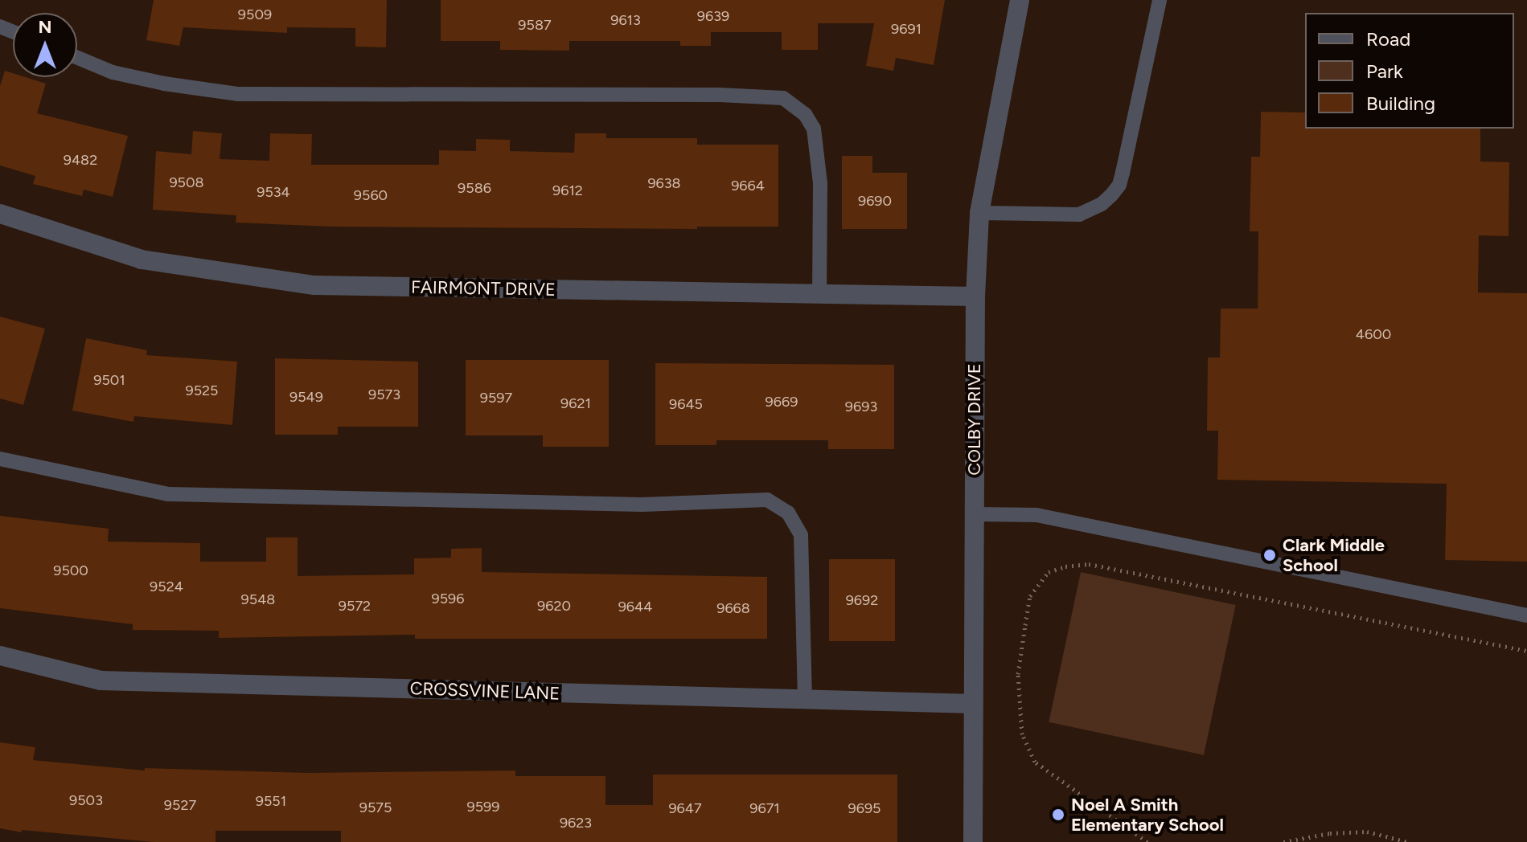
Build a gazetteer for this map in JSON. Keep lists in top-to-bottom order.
{
  "streets": {
    "street": ["FAIRMONT DRIVE", "COLBY DRIVE", "CROSSVINE LANE"]
  },
  "crossings": [
    ["FAIRMONT DRIVE", "COLBY DRIVE"],
    ["COLBY DRIVE", "CROSSVINE LANE"]
  ],
  "places": ["Clark Middle School", "Noel A Smith Elementary School"],
  "house_numbers": [
    "9509",
    "9639",
    "9613",
    "9587",
    "9691",
    "9482",
    "9508",
    "9638",
    "9664",
    "9586",
    "9612",
    "9534",
    "9560",
    "9690",
    "4600",
    "9501",
    "9525",
    "9573",
    "9549",
    "9597",
    "9669",
    "9621",
    "9645",
    "9693",
    "9500",
    "9524",
    "9596",
    "9548",
    "9692",
    "9572",
    "9620",
    "9644",
    "9668",
    "9503",
    "9551",
    "9527",
    "9599",
    "9575",
    "9647",
    "9671",
    "9695",
    "9623"
  ],
  "legend": ["Road", "Park", "Building"],
  "north": "top"
}
